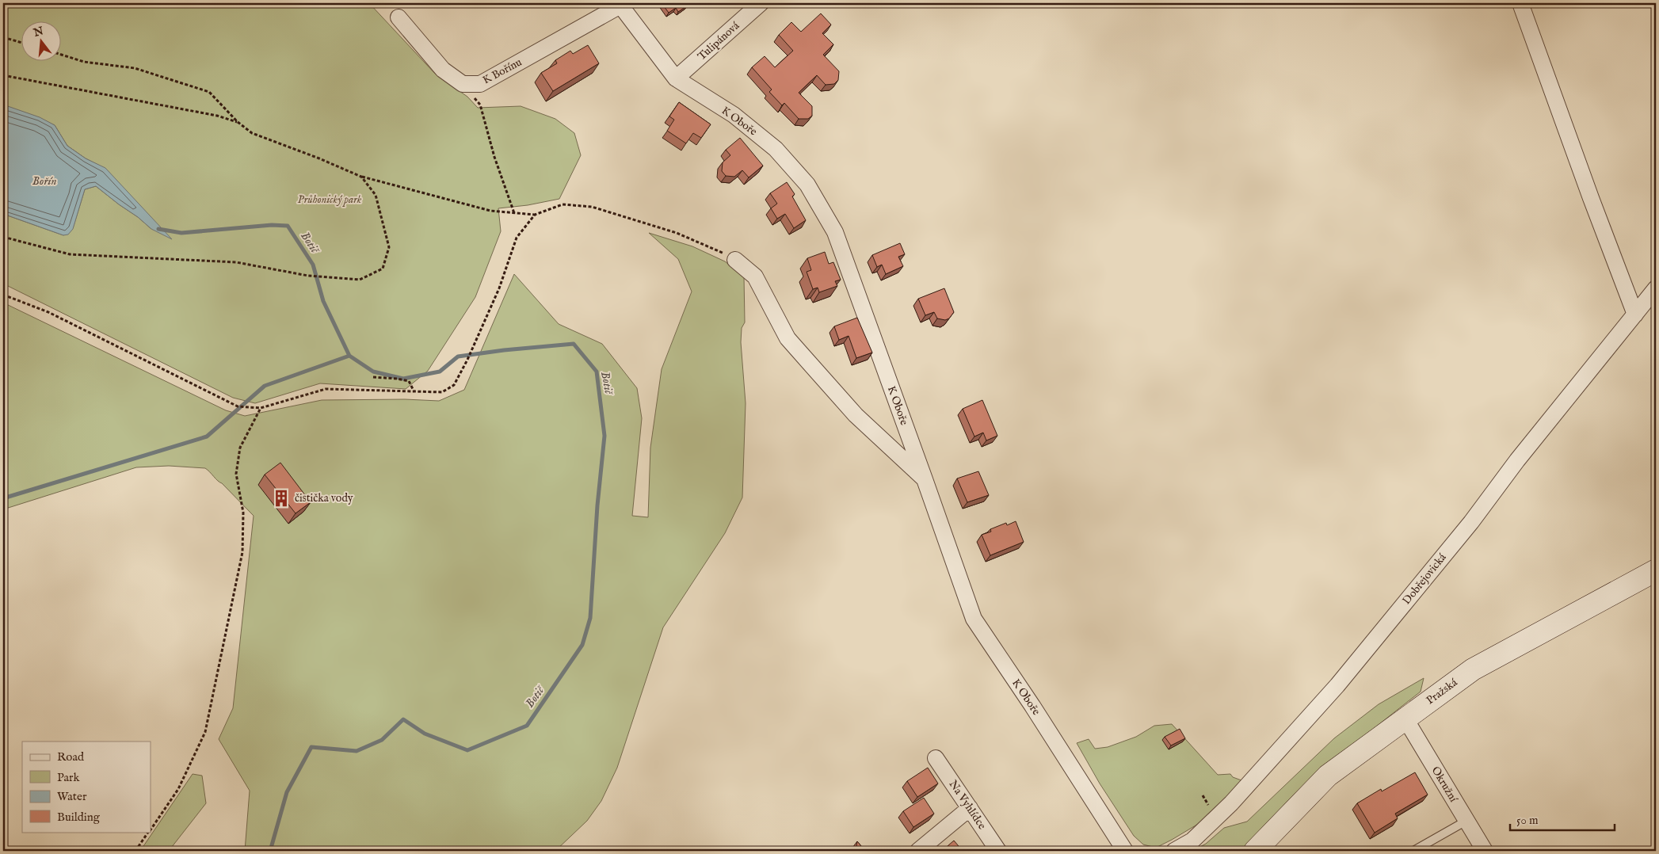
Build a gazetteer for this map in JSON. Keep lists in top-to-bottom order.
{
  "streets": {
    "main road": ["Pražská"],
    "street": [
      "Tulipánová",
      "K Bořínu",
      "K Oboře",
      "Dobřejovická",
      "Okružní",
      "Na Vyhlídce"
    ]
  },
  "crossings": [
    ["Tulipánová", "K Oboře"],
    ["K Bořínu", "K Oboře"],
    ["Pražská", "Okružní"]
  ],
  "water": ["Bořín", "Botič"],
  "parks": ["Průhonický park"],
  "places": {
    "building": ["čistička vody"]
  },
  "legend": [
    "Road",
    "Park",
    "Water",
    "Building"
  ],
  "scale_bar": "50 m",
  "north": "top"
}
